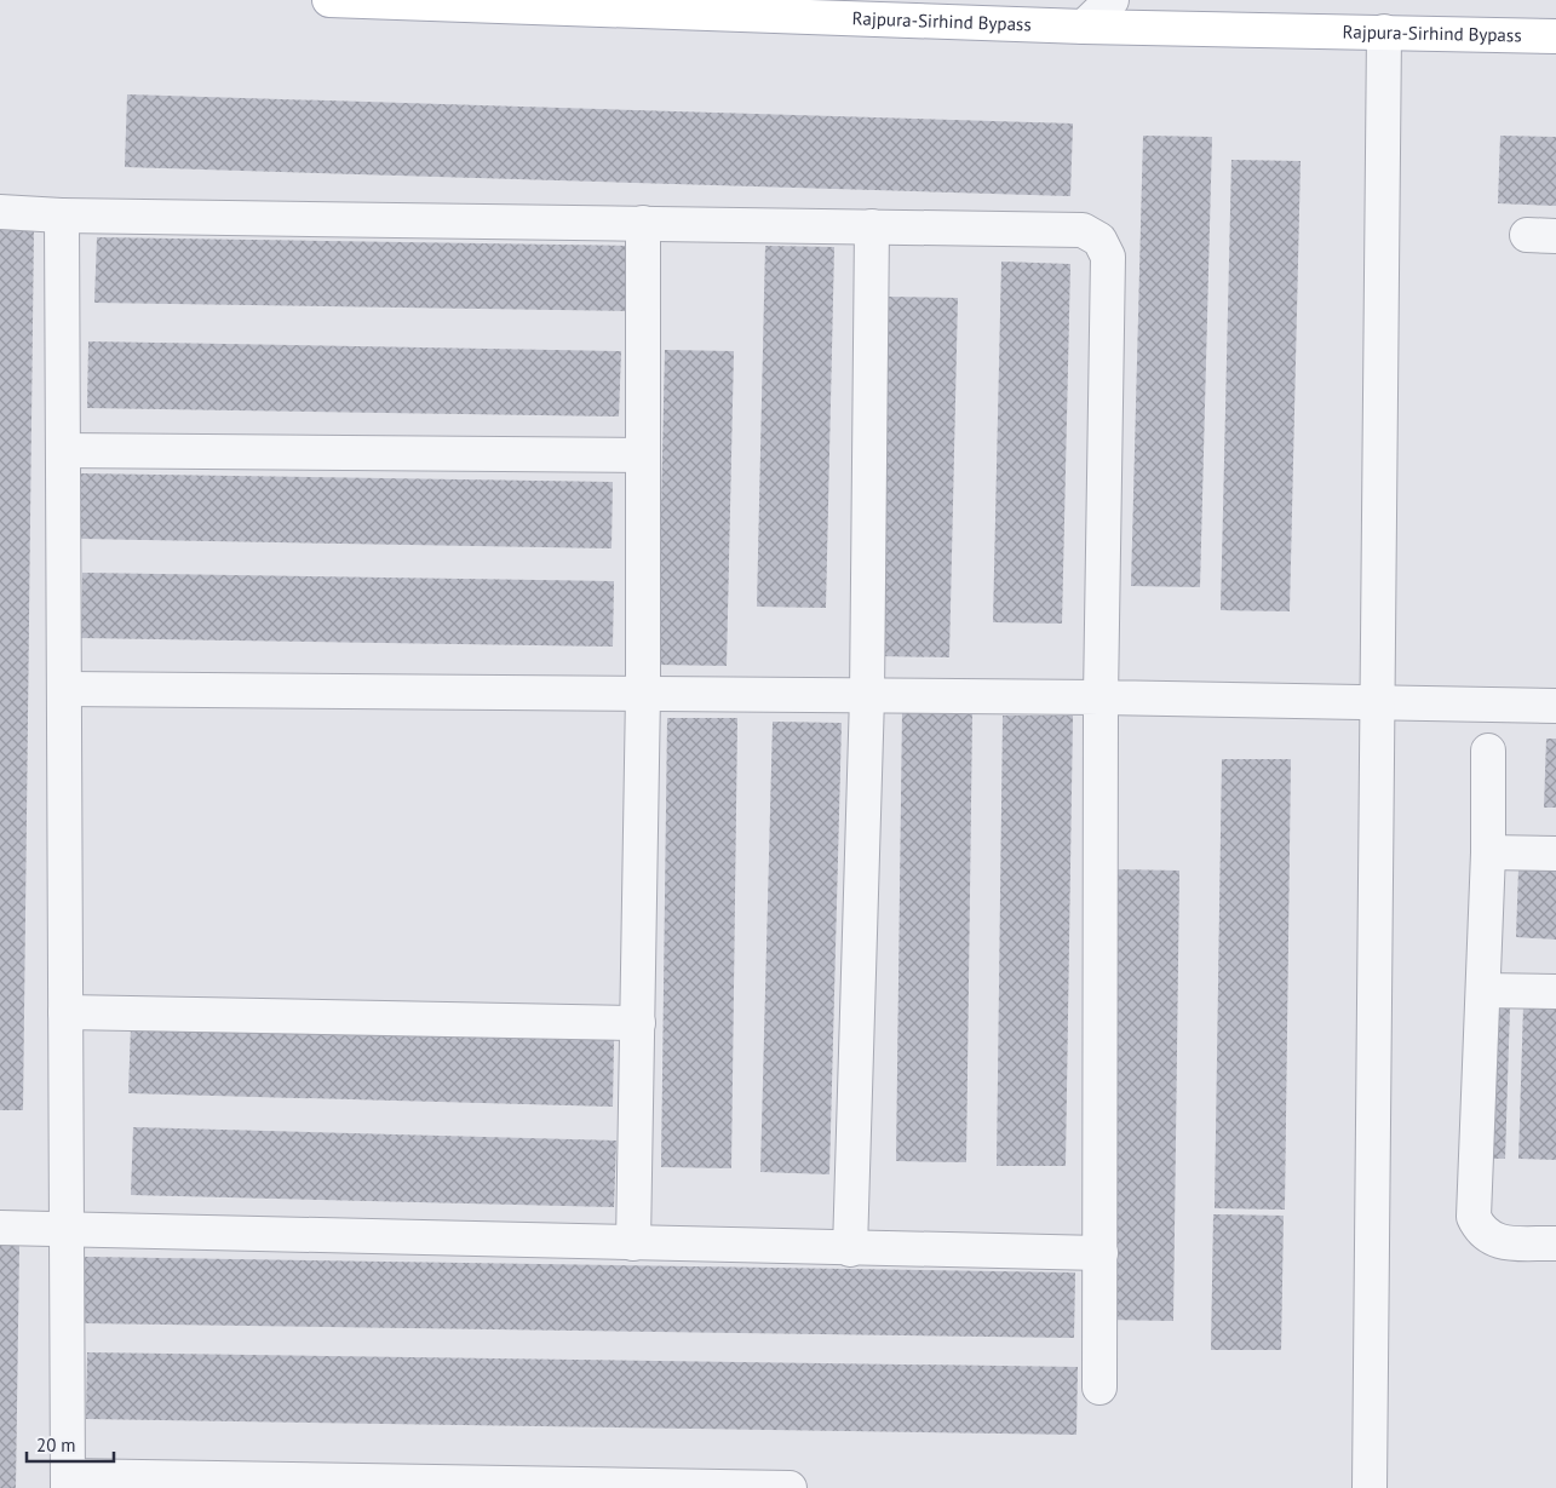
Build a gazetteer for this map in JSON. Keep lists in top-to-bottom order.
{
  "streets": {
    "main road": ["Rajpura-Sirhind Bypass"]
  },
  "scale_bar": "20 m"
}
